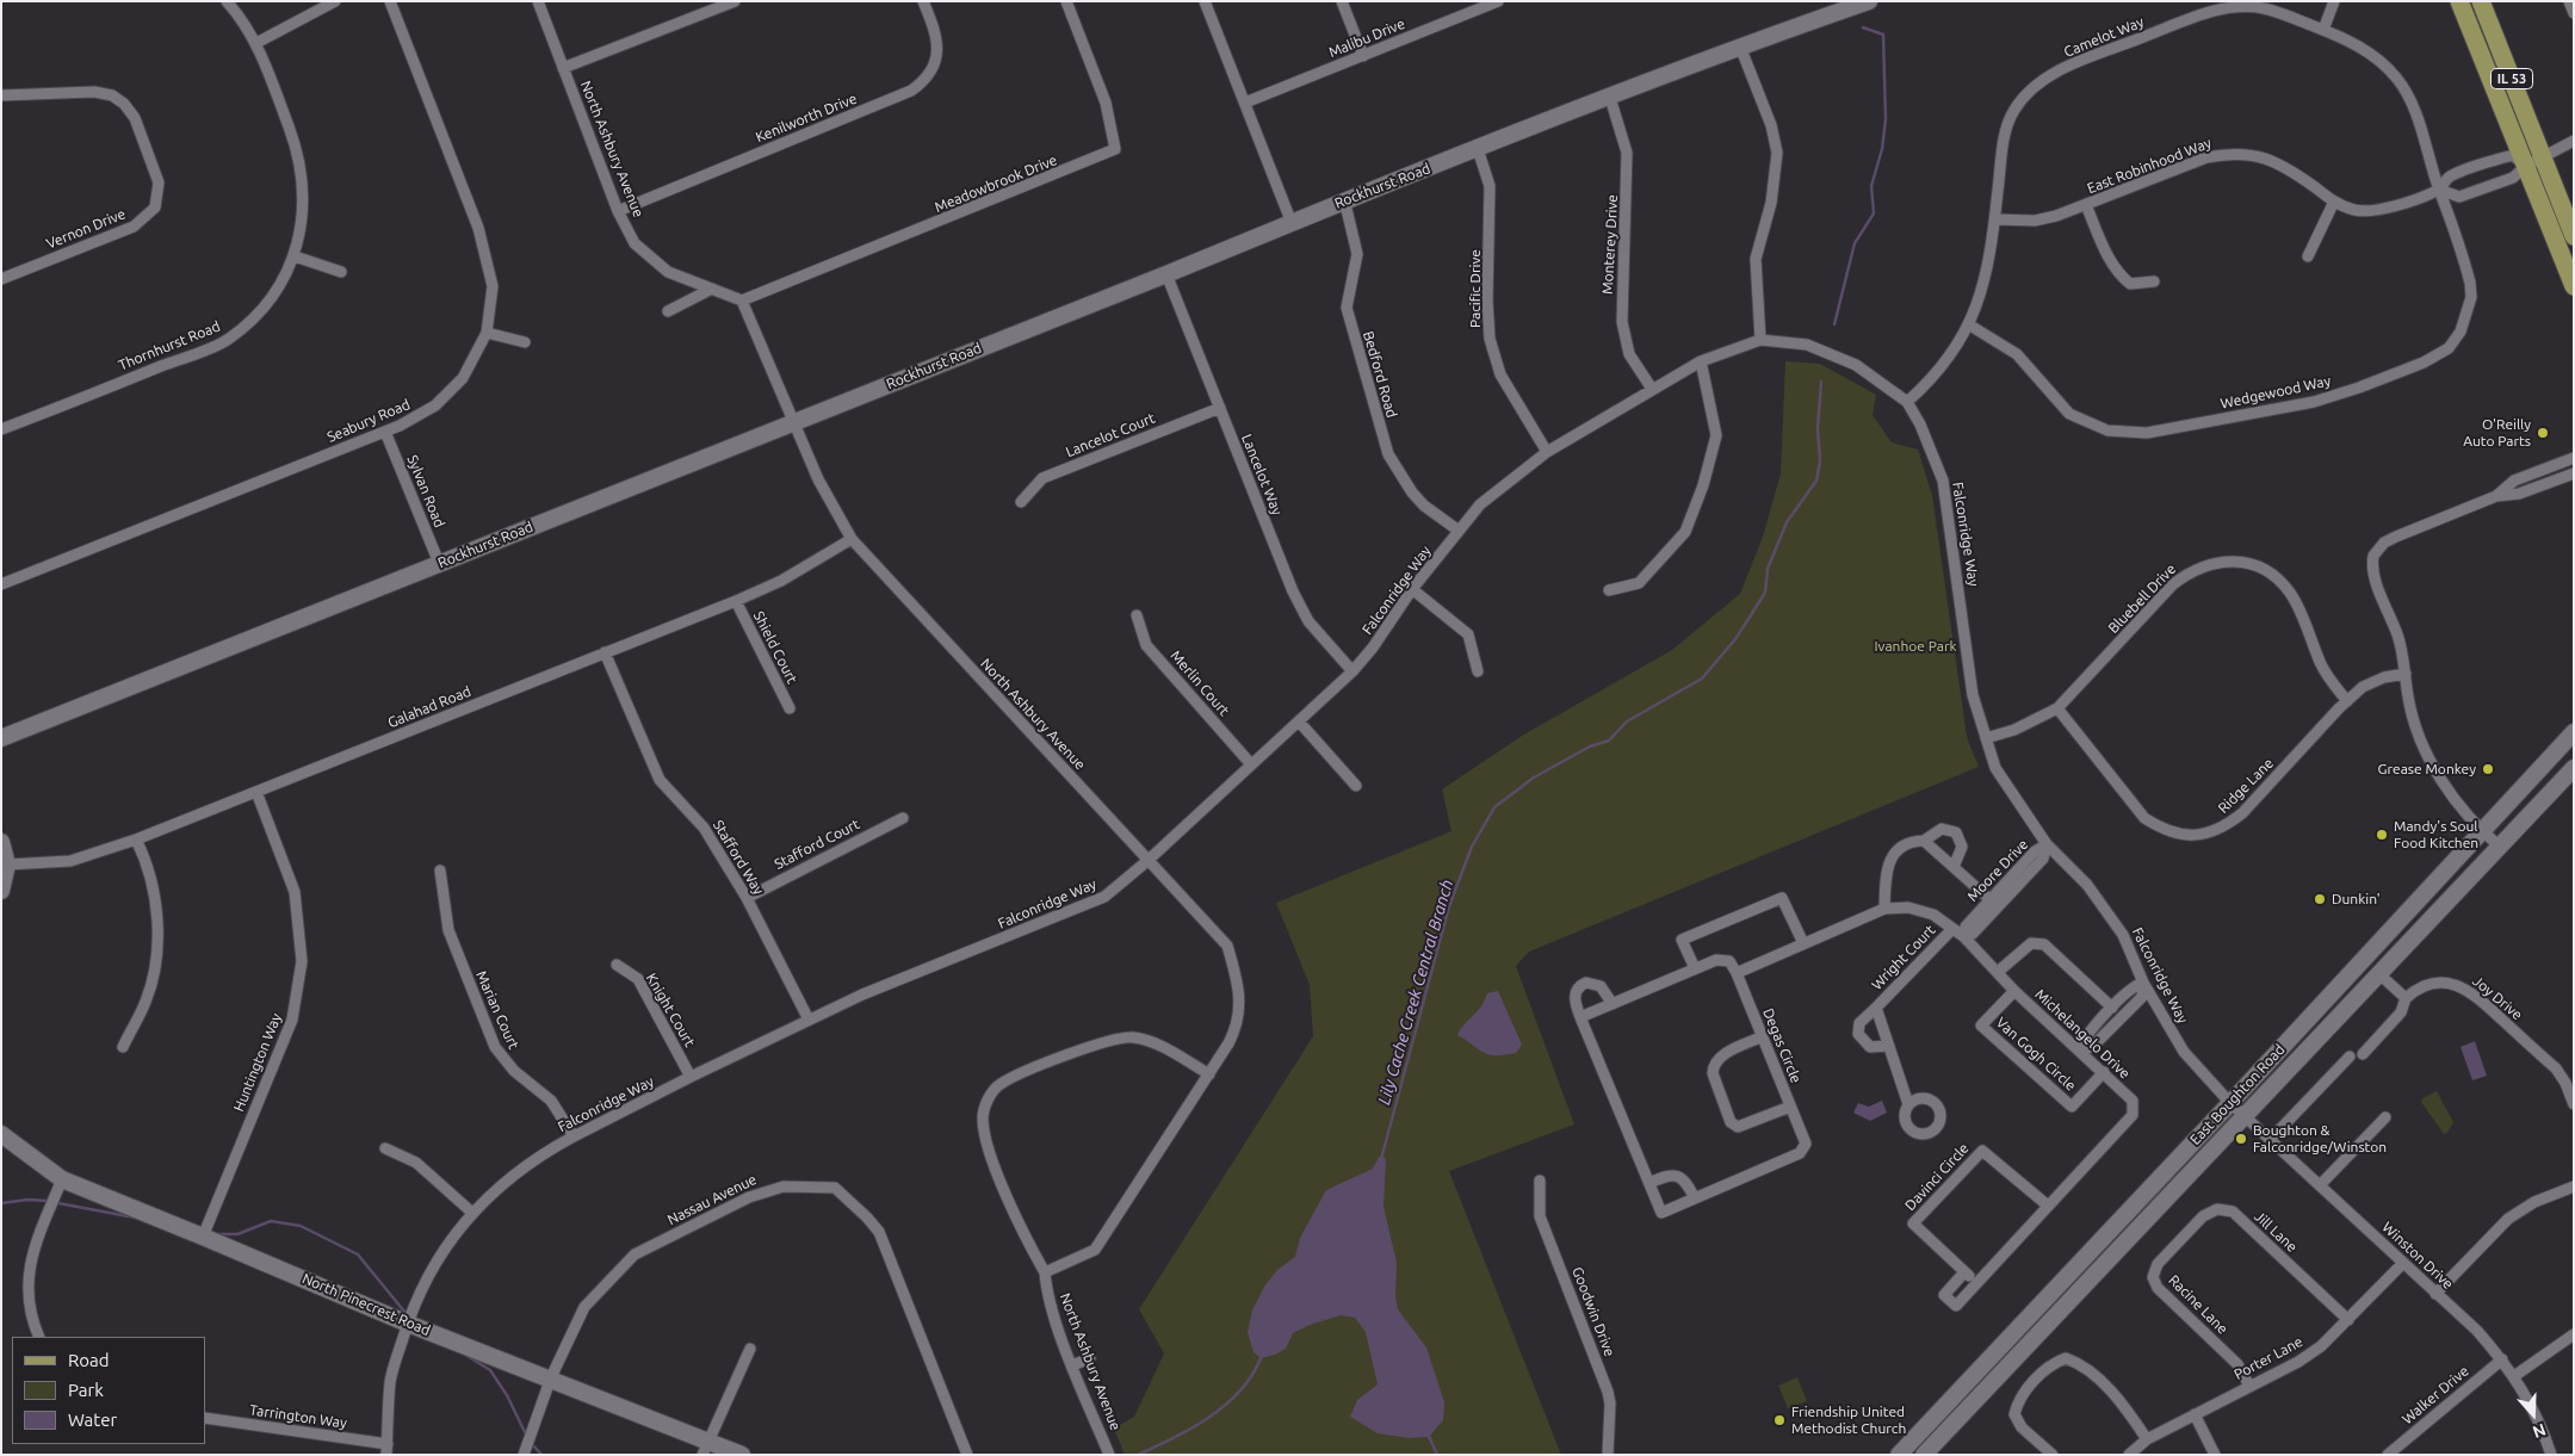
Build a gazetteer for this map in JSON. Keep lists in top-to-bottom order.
{
  "streets": {
    "main road": ["IL 53"],
    "street": [
      "Camelot Way",
      "Malibu Drive",
      "Kenilworth Drive",
      "North Ashbury Avenue",
      "East Robinhood Way",
      "Meadowbrook Drive",
      "Rockhurst Road",
      "Vernon Drive",
      "Monterey Drive",
      "Pacific Drive",
      "Thornhurst Road",
      "Bedford Road",
      "Wedgewood Way",
      "Seabury Road",
      "Lancelot Court",
      "Lancelot Way",
      "Sylvan Road",
      "Falconridge Way",
      "Bluebell Drive",
      "Shield Court",
      "Merlin Court",
      "Galahad Road",
      "Ridge Lane",
      "Stafford Court",
      "Stafford Way",
      "Moore Drive",
      "Wright Court",
      "Joy Drive",
      "Marian Court",
      "Knight Court",
      "Michelangelo Drive",
      "Degas Circle",
      "Van Gogh Circle",
      "Huntington Way",
      "East Boughton Road",
      "Davinci Circle",
      "Nassau Avenue",
      "Jill Lane",
      "Winston Drive",
      "North Pinecrest Road",
      "Racine Lane",
      "Goodwin Drive",
      "Porter Lane",
      "Walker Drive",
      "Tarrington Way"
    ]
  },
  "crossings": [
    ["Camelot Way", "East Robinhood Way"],
    ["Camelot Way", "Wedgewood Way"],
    ["Camelot Way", "Falconridge Way"],
    ["IL 53", "East Robinhood Way"],
    ["Kenilworth Drive", "North Ashbury Avenue"],
    ["North Ashbury Avenue", "Meadowbrook Drive"],
    ["North Ashbury Avenue", "Rockhurst Road"],
    ["North Ashbury Avenue", "Falconridge Way"],
    ["North Ashbury Avenue", "Galahad Road"],
    ["East Robinhood Way", "Wedgewood Way"],
    ["Rockhurst Road", "Monterey Drive"],
    ["Rockhurst Road", "Pacific Drive"],
    ["Rockhurst Road", "Bedford Road"],
    ["Rockhurst Road", "Lancelot Way"],
    ["Rockhurst Road", "Sylvan Road"],
    ["Monterey Drive", "Falconridge Way"],
    ["Pacific Drive", "Falconridge Way"],
    ["Bedford Road", "Falconridge Way"],
    ["Seabury Road", "Sylvan Road"],
    ["Lancelot Court", "Lancelot Way"],
    ["Lancelot Way", "Falconridge Way"],
    ["Falconridge Way", "Bluebell Drive"],
    ["Falconridge Way", "Merlin Court"],
    ["Falconridge Way", "Stafford Way"],
    ["Falconridge Way", "Moore Drive"],
    ["Falconridge Way", "Marian Court"],
    ["Falconridge Way", "Knight Court"],
    ["Falconridge Way", "East Boughton Road"],
    ["Falconridge Way", "Winston Drive"],
    ["Falconridge Way", "North Pinecrest Road"],
    ["Falconridge Way", "Tarrington Way"],
    ["Bluebell Drive", "Ridge Lane"],
    ["Shield Court", "Galahad Road"],
    ["Galahad Road", "Stafford Way"],
    ["Galahad Road", "Huntington Way"],
    ["Stafford Court", "Stafford Way"],
    ["Moore Drive", "Michelangelo Drive"],
    ["Wright Court", "Michelangelo Drive"],
    ["Michelangelo Drive", "Degas Circle"],
    ["Michelangelo Drive", "Van Gogh Circle"],
    ["Michelangelo Drive", "Davinci Circle"],
    ["Huntington Way", "North Pinecrest Road"],
    ["East Boughton Road", "Winston Drive"],
    ["Nassau Avenue", "North Pinecrest Road"],
    ["Jill Lane", "Racine Lane"],
    ["Jill Lane", "Porter Lane"],
    ["Winston Drive", "Porter Lane"],
    ["Winston Drive", "Walker Drive"],
    ["Racine Lane", "Porter Lane"]
  ],
  "water": ["Lily Cache Creek Central Branch"],
  "parks": ["Ivanhoe Park"],
  "places": [
    "O'Reilly Auto Parts",
    "Grease Monkey",
    "Mandy's Soul Food Kitchen",
    "Dunkin'",
    "Boughton & Falconridge/Winston",
    "Friendship United Methodist Church"
  ],
  "legend": ["Road", "Park", "Water"],
  "north": "bottom"
}
